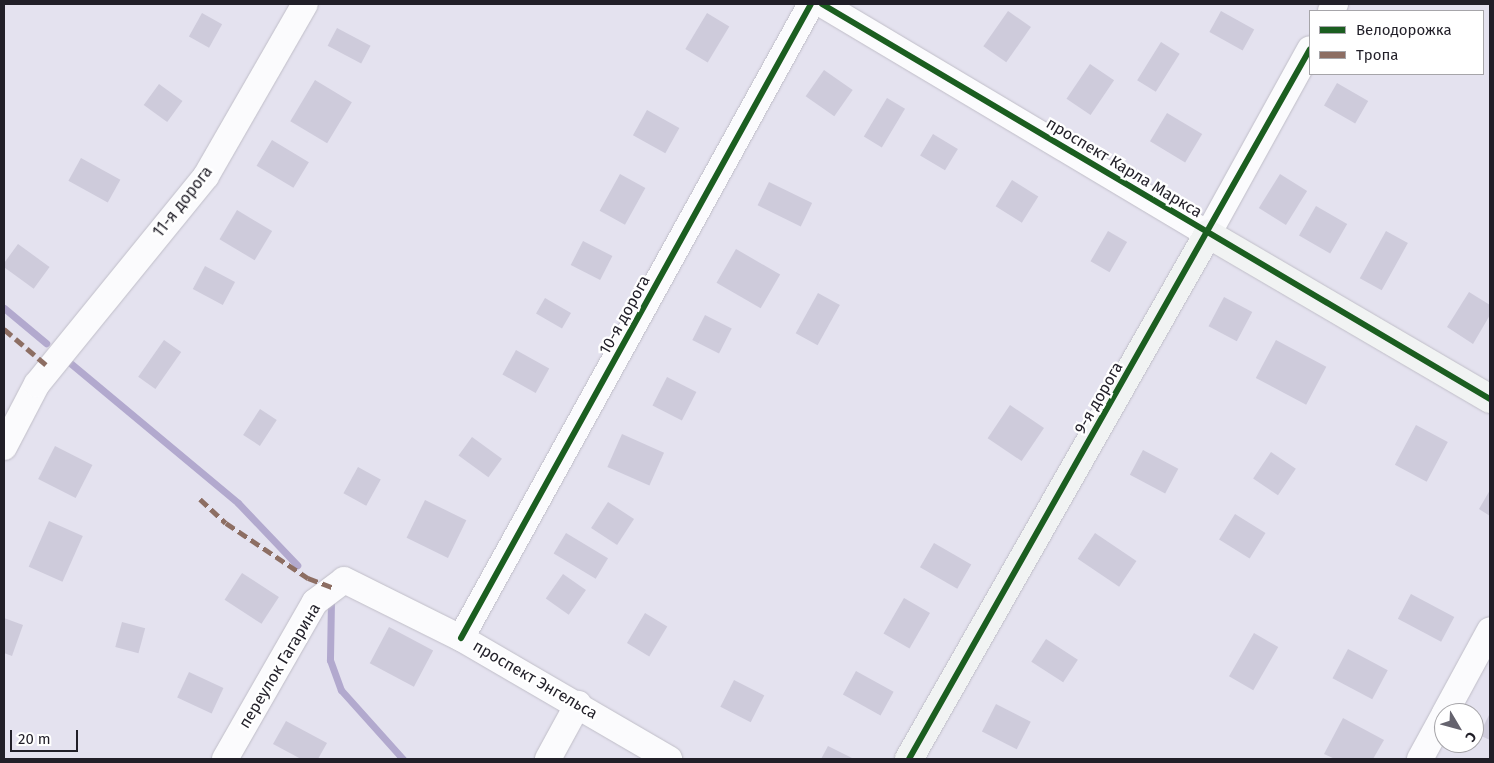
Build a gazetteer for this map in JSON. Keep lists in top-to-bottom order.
{
  "streets": {
    "street": [
      "проспект Карла Маркса",
      "11-я дорога",
      "10-я дорога",
      "9-я дорога",
      "переулок Гагарина",
      "проспект Энгельса"
    ]
  },
  "crossings": [
    ["проспект Карла Маркса", "9-я дорога"],
    ["10-я дорога", "проспект Энгельса"],
    ["переулок Гагарина", "проспект Энгельса"]
  ],
  "legend": ["Велодорожка", "Тропа"],
  "scale_bar": "20 m",
  "north": "bottom right"
}
